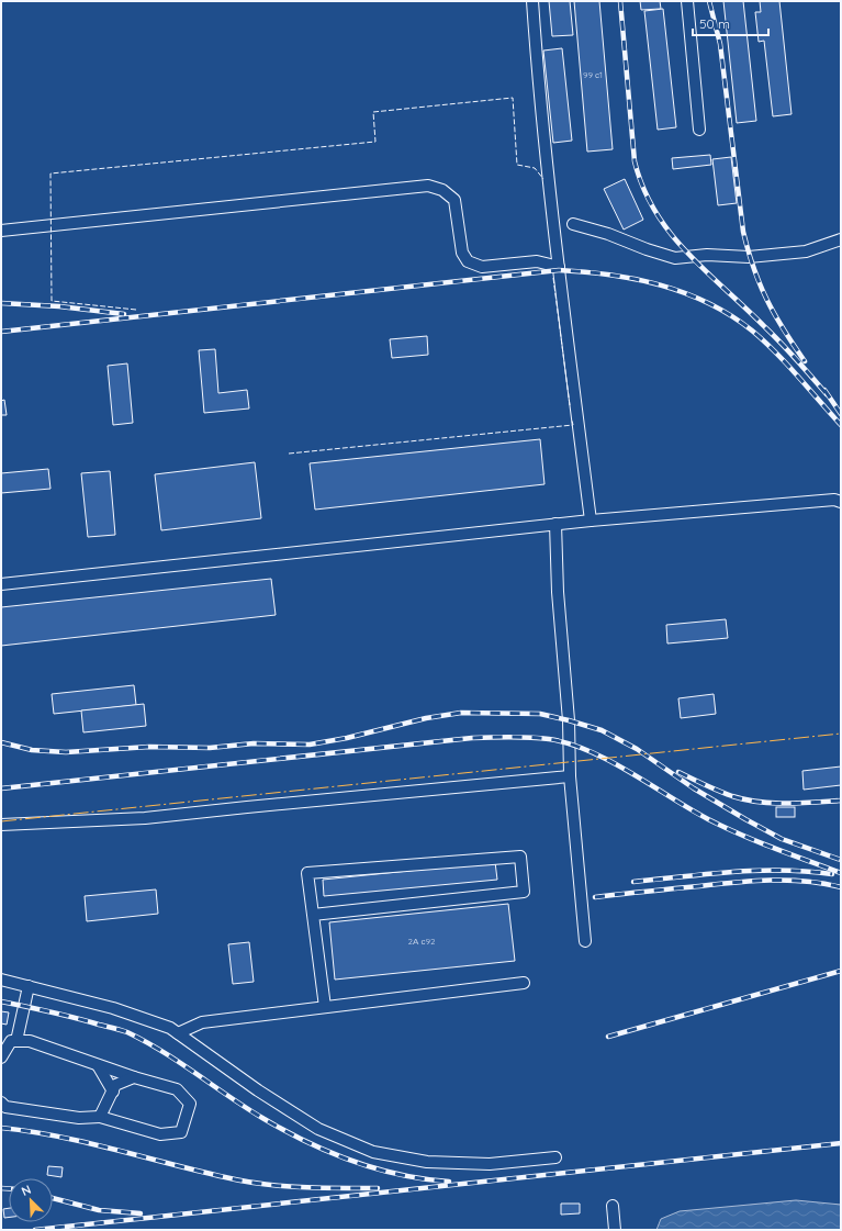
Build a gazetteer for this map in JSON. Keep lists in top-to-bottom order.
{
  "house_numbers": ["99 с1", "2А с92"],
  "scale_bar": "50 m",
  "north": "top left"
}
